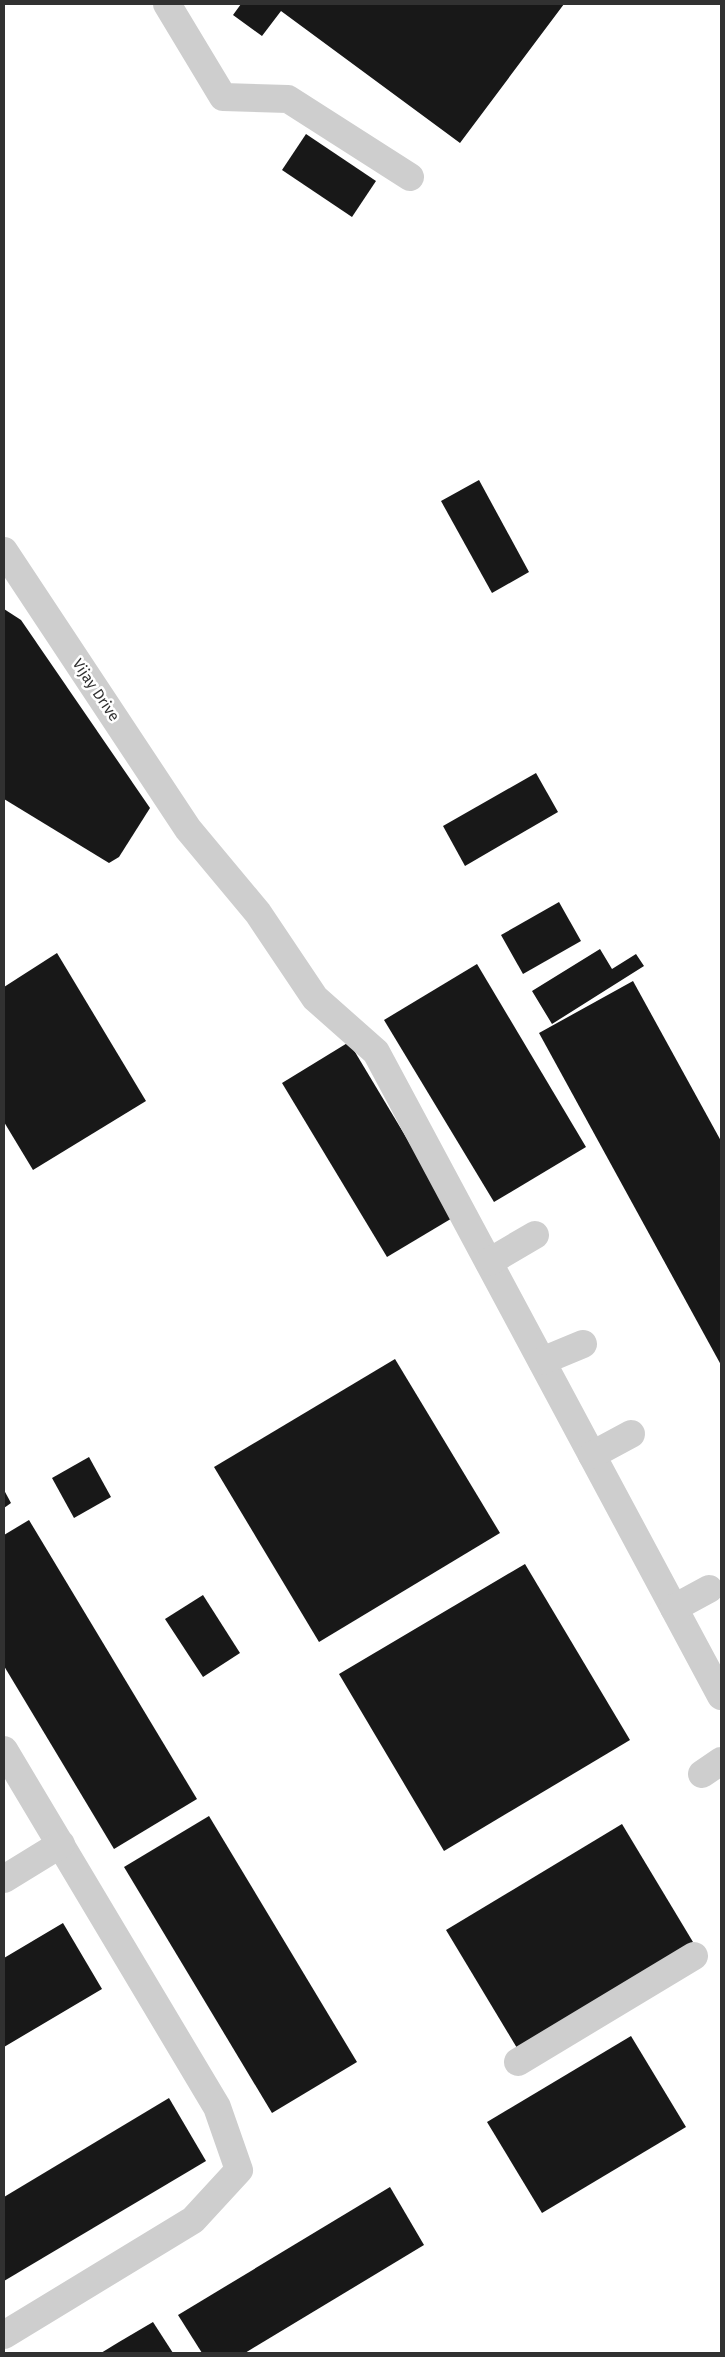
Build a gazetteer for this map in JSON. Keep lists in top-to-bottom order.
{
  "streets": {
    "street": ["Vijay Drive"]
  }
}
